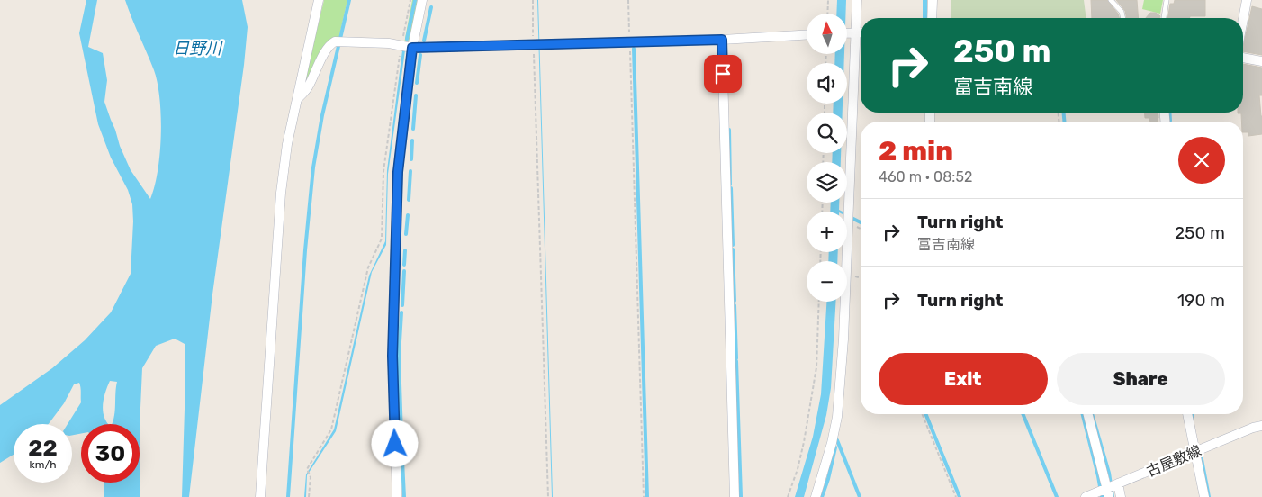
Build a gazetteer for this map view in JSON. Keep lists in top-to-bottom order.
{
  "streets": {
    "street": ["古屋敷線"]
  },
  "water": ["日野川"],
  "north": "top",
  "page": {
    "map_buttons": ["+", "−"],
    "turn": ["250 m", "富吉南線"],
    "heading": ["2 min", "460 m · 08:52"],
    "list": [
      {
        "name": "Turn right",
        "note": "富吉南線",
        "value": "250 m"
      },
      {
        "name": "Turn right",
        "value": "190 m"
      }
    ],
    "buttons": ["Exit", "Share"],
    "speed": "22 km/h",
    "limit": "30"
  }
}
